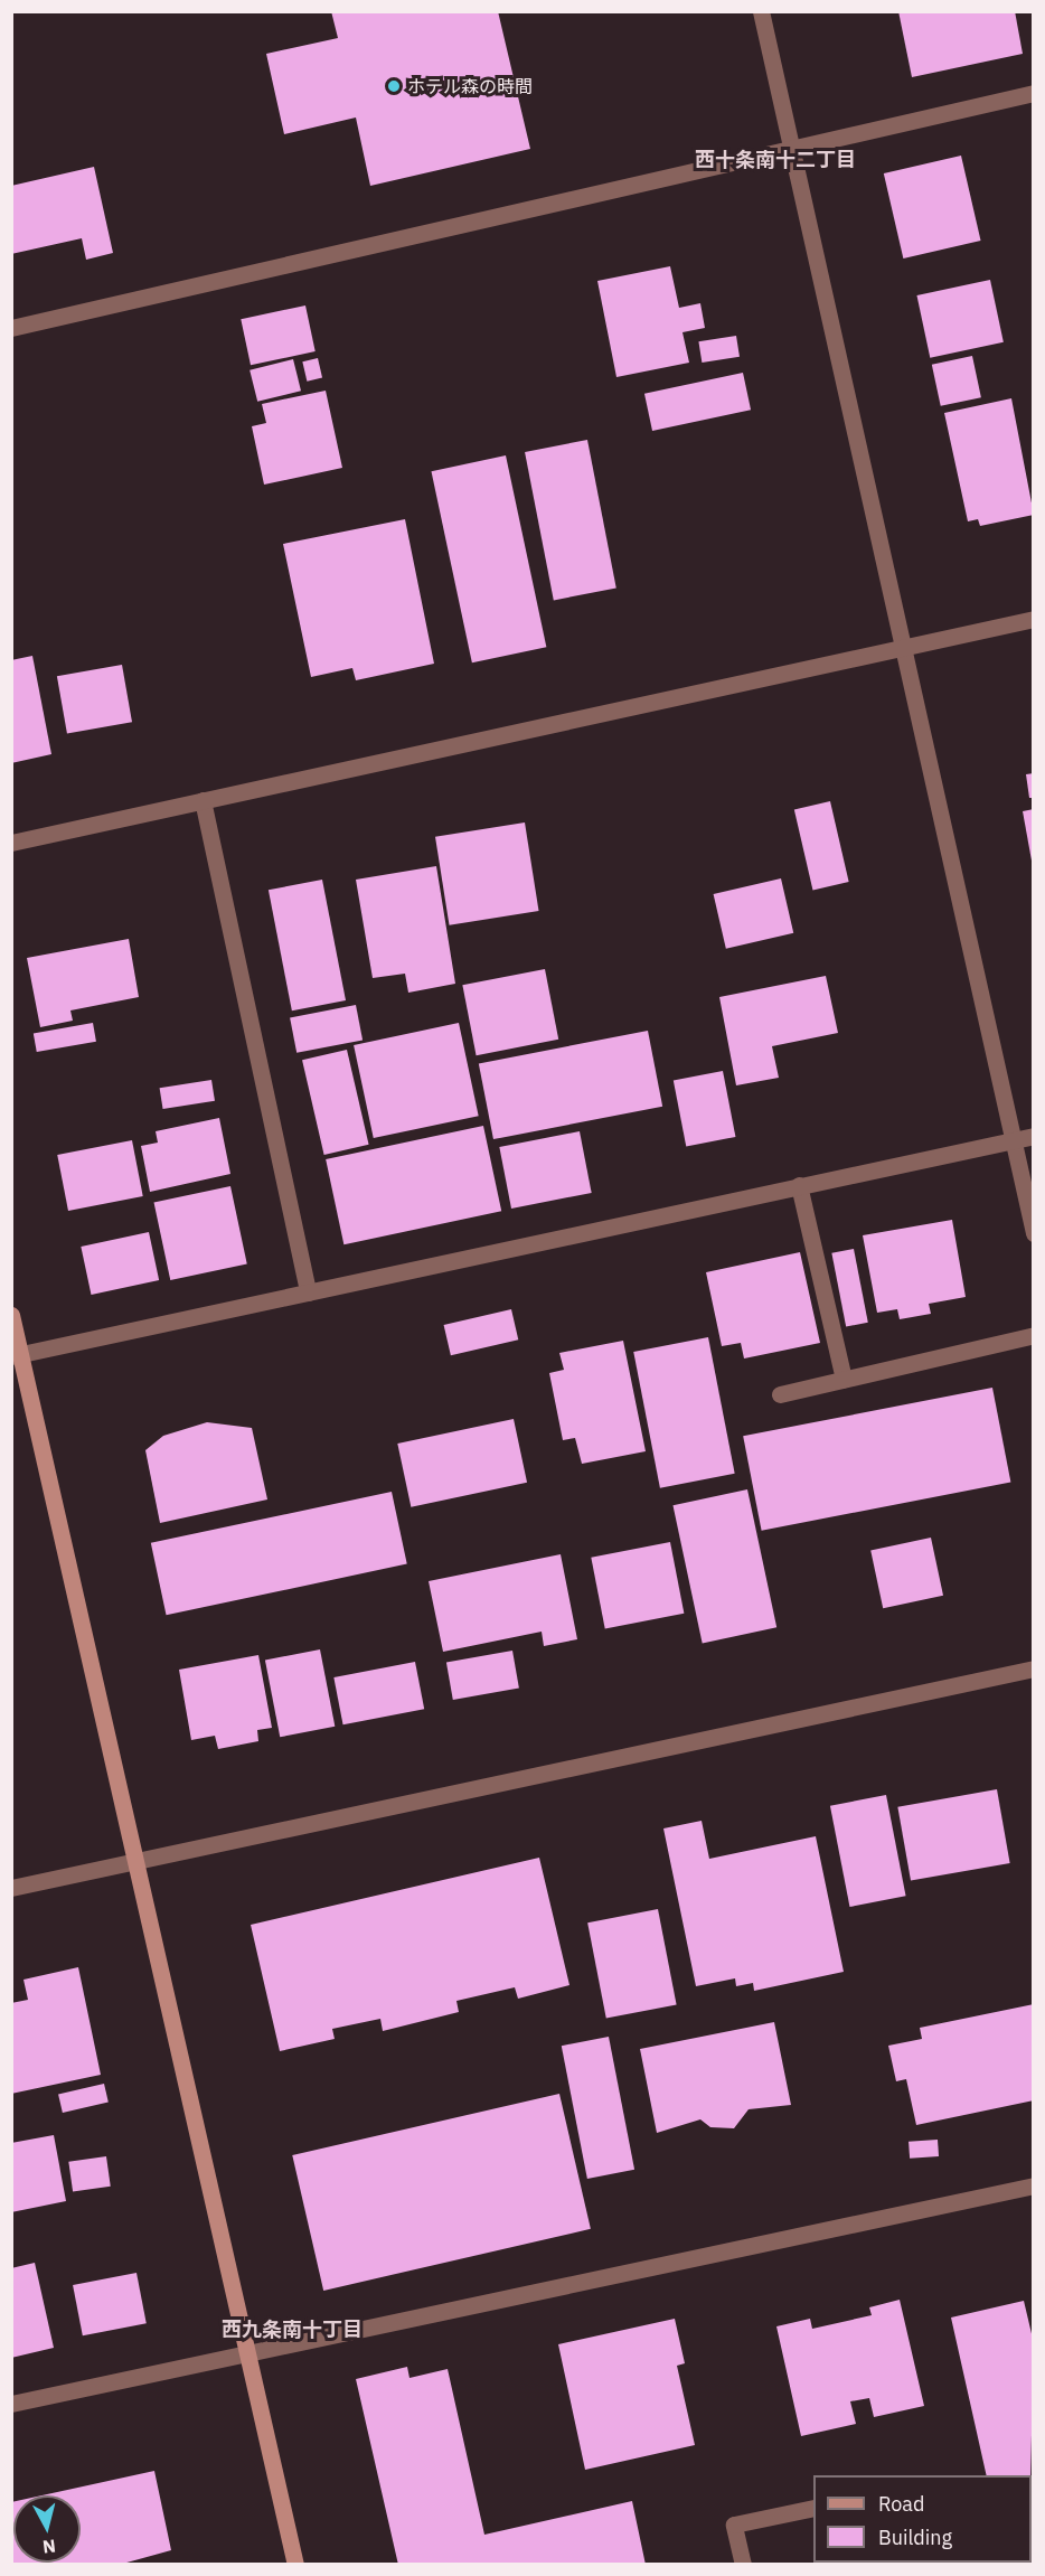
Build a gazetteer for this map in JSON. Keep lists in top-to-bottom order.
{
  "districts": ["西十条南十二丁目", "西九条南十丁目"],
  "places": ["ホテル森の時間"],
  "legend": ["Road", "Building"],
  "north": "bottom"
}
